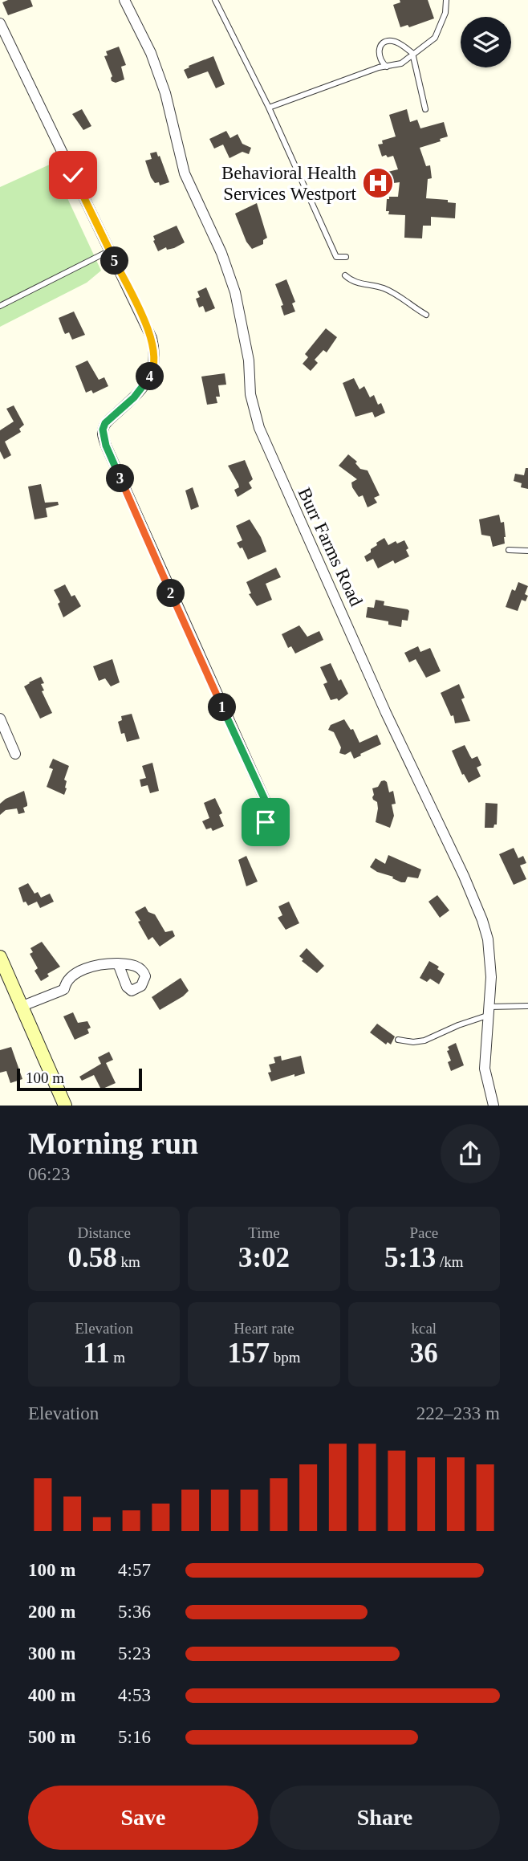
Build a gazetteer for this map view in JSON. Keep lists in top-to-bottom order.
{
  "streets": {
    "street": ["Burr Farms Road"]
  },
  "places": {
    "hospital": ["Behavioral Health Services Westport"]
  },
  "scale_bar": "100 m",
  "page": {
    "pins": [
      "5",
      "4",
      "3",
      "2",
      "1"
    ],
    "scale": "100 m",
    "heading": ["Morning run", "06:23"],
    "stats": [
      ["Distance", "0.58 km"],
      ["Time", "3:02"],
      ["Pace", "5:13 /km"],
      ["Elevation", "11 m"],
      ["Heart rate", "157 bpm"],
      ["kcal", "36"]
    ],
    "chart": ["Elevation", "222–233 m"],
    "list": [
      {
        "name": "100 m",
        "note": "4:57"
      },
      {
        "name": "200 m",
        "note": "5:36"
      },
      {
        "name": "300 m",
        "note": "5:23"
      },
      {
        "name": "400 m",
        "note": "4:53"
      },
      {
        "name": "500 m",
        "note": "5:16"
      }
    ],
    "buttons": ["Save", "Share"]
  }
}
